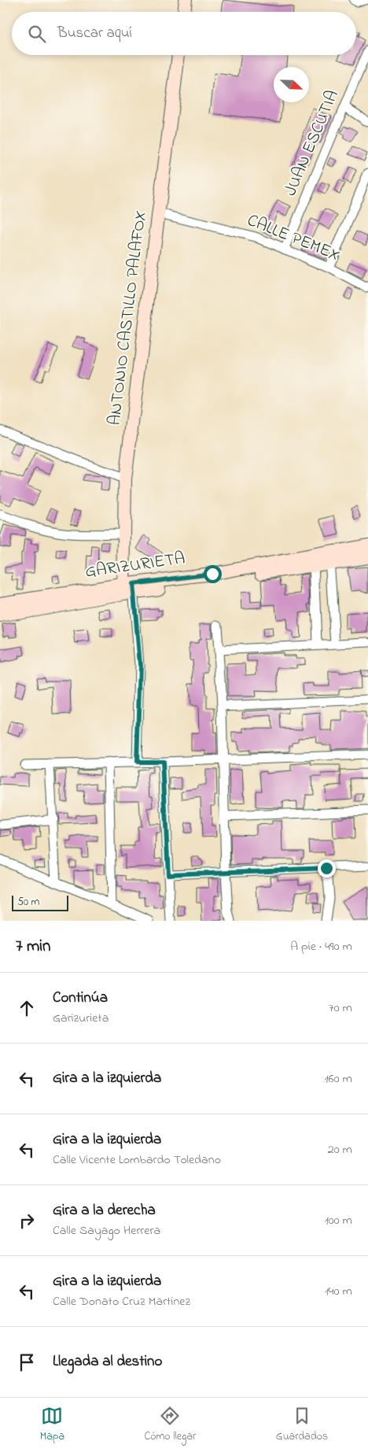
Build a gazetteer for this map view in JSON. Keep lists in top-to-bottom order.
{
  "streets": {
    "street": [
      "JUAN ESCUTIA",
      "CALLE PEMEX",
      "ANTONIO CASTILLO PALAFOX",
      "GARIZURIETA"
    ]
  },
  "crossings": [
    ["JUAN ESCUTIA", "CALLE PEMEX"],
    ["CALLE PEMEX", "ANTONIO CASTILLO PALAFOX"],
    ["ANTONIO CASTILLO PALAFOX", "GARIZURIETA"]
  ],
  "scale_bar": "50 m",
  "north": "bottom right",
  "page": {
    "search": "Buscar aquí",
    "scale": "50 m",
    "heading": ["7 min", "A pie · 490 m"],
    "list": [
      ["Continúa", "Garizurieta", "70 m"],
      ["Gira a la izquierda", "160 m"],
      ["Gira a la izquierda", "Calle Vicente Lombardo Toledano", "20 m"],
      ["Gira a la derecha", "Calle Sayago Herrera", "100 m"],
      ["Gira a la izquierda", "Calle Donato Cruz Martínez", "140 m"],
      "Llegada al destino"
    ],
    "nav": ["Mapa", "Cómo llegar", "Guardados"]
  }
}
